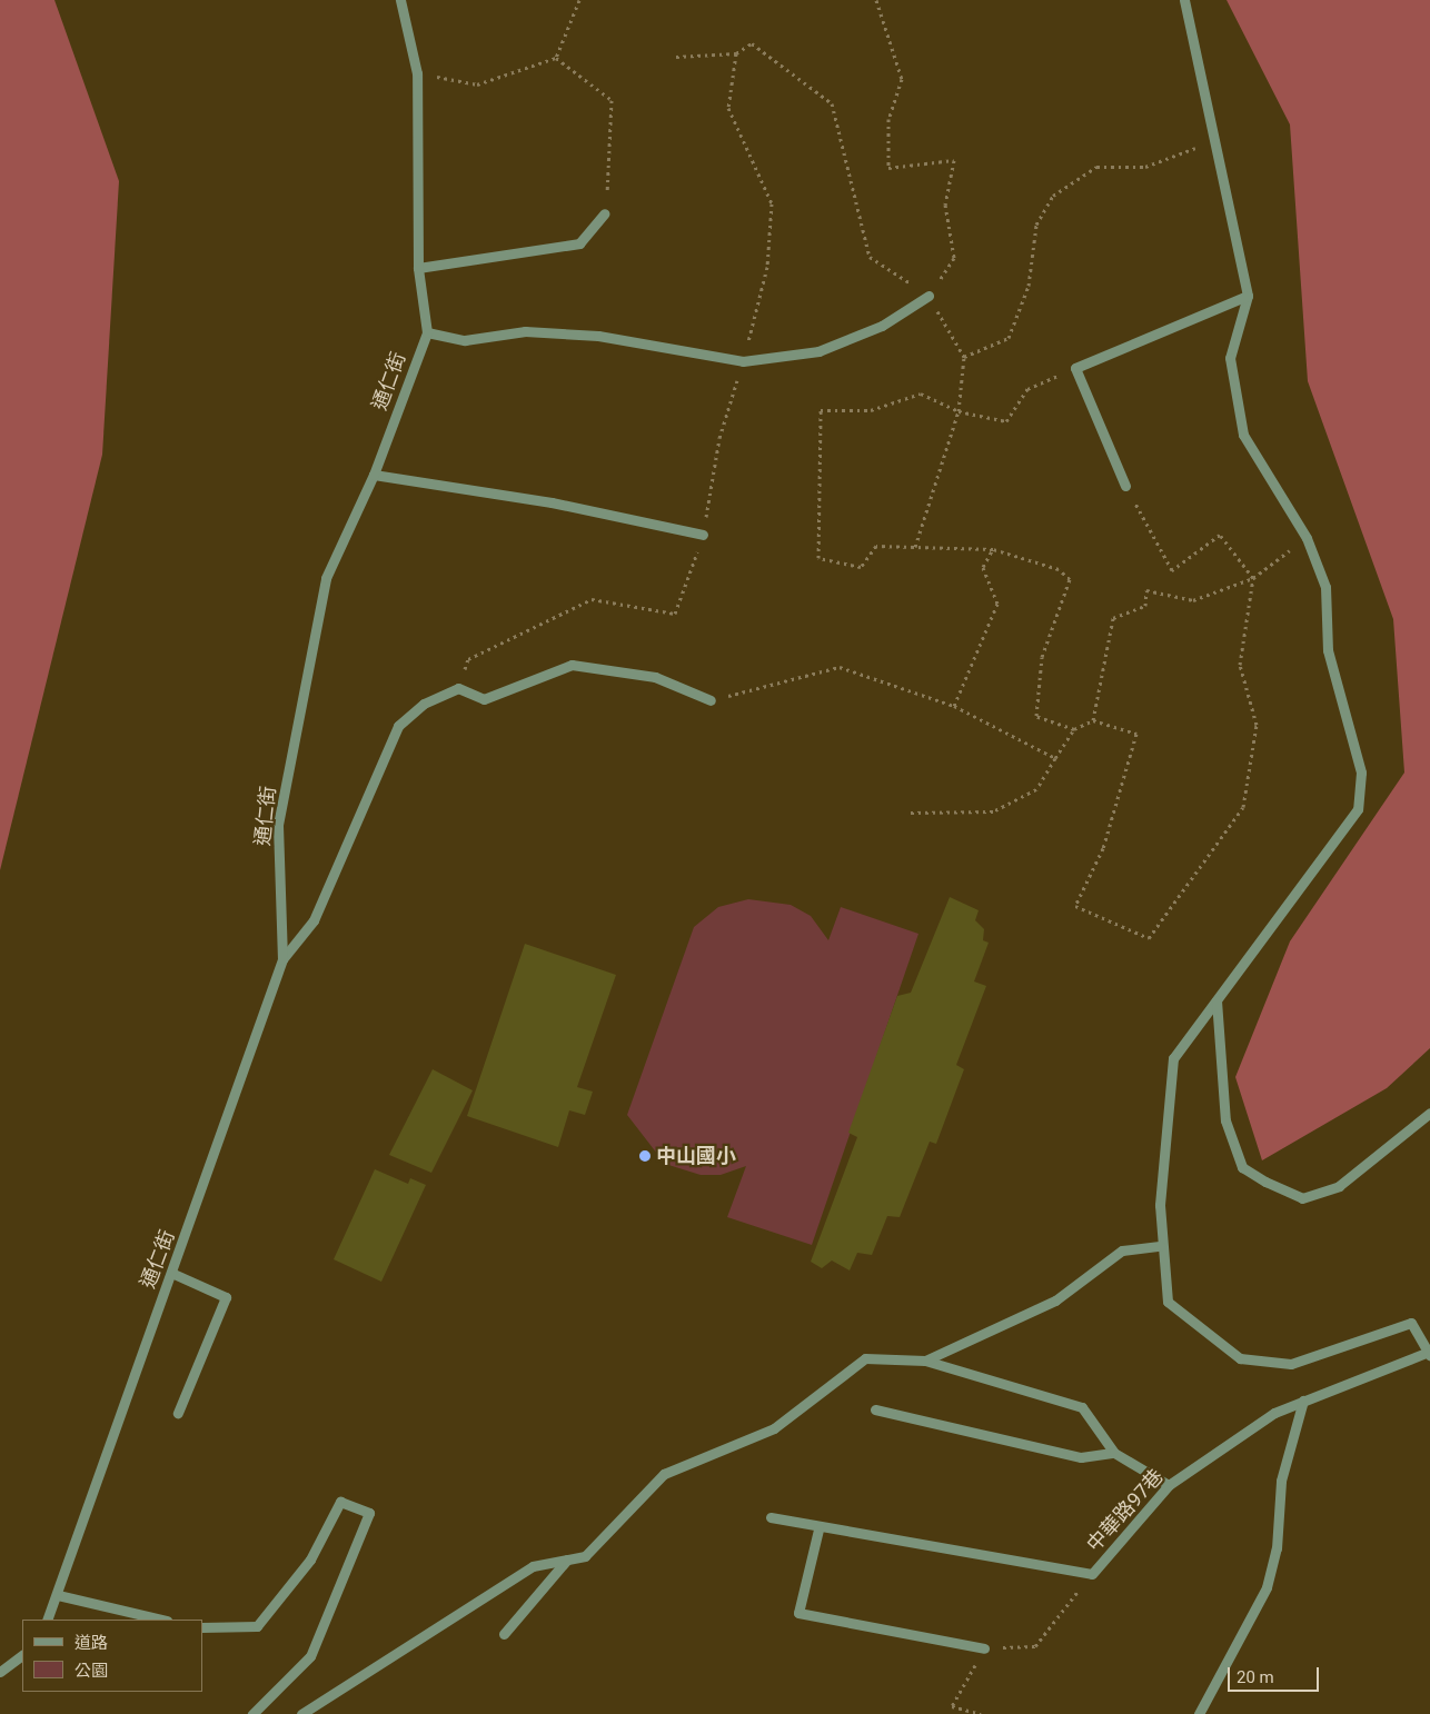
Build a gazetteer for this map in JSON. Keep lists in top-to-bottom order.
{
  "streets": {
    "street": ["通仁街", "中華路97巷"]
  },
  "places": ["中山國小"],
  "legend": ["道路", "公園"],
  "scale_bar": "20 m"
}
